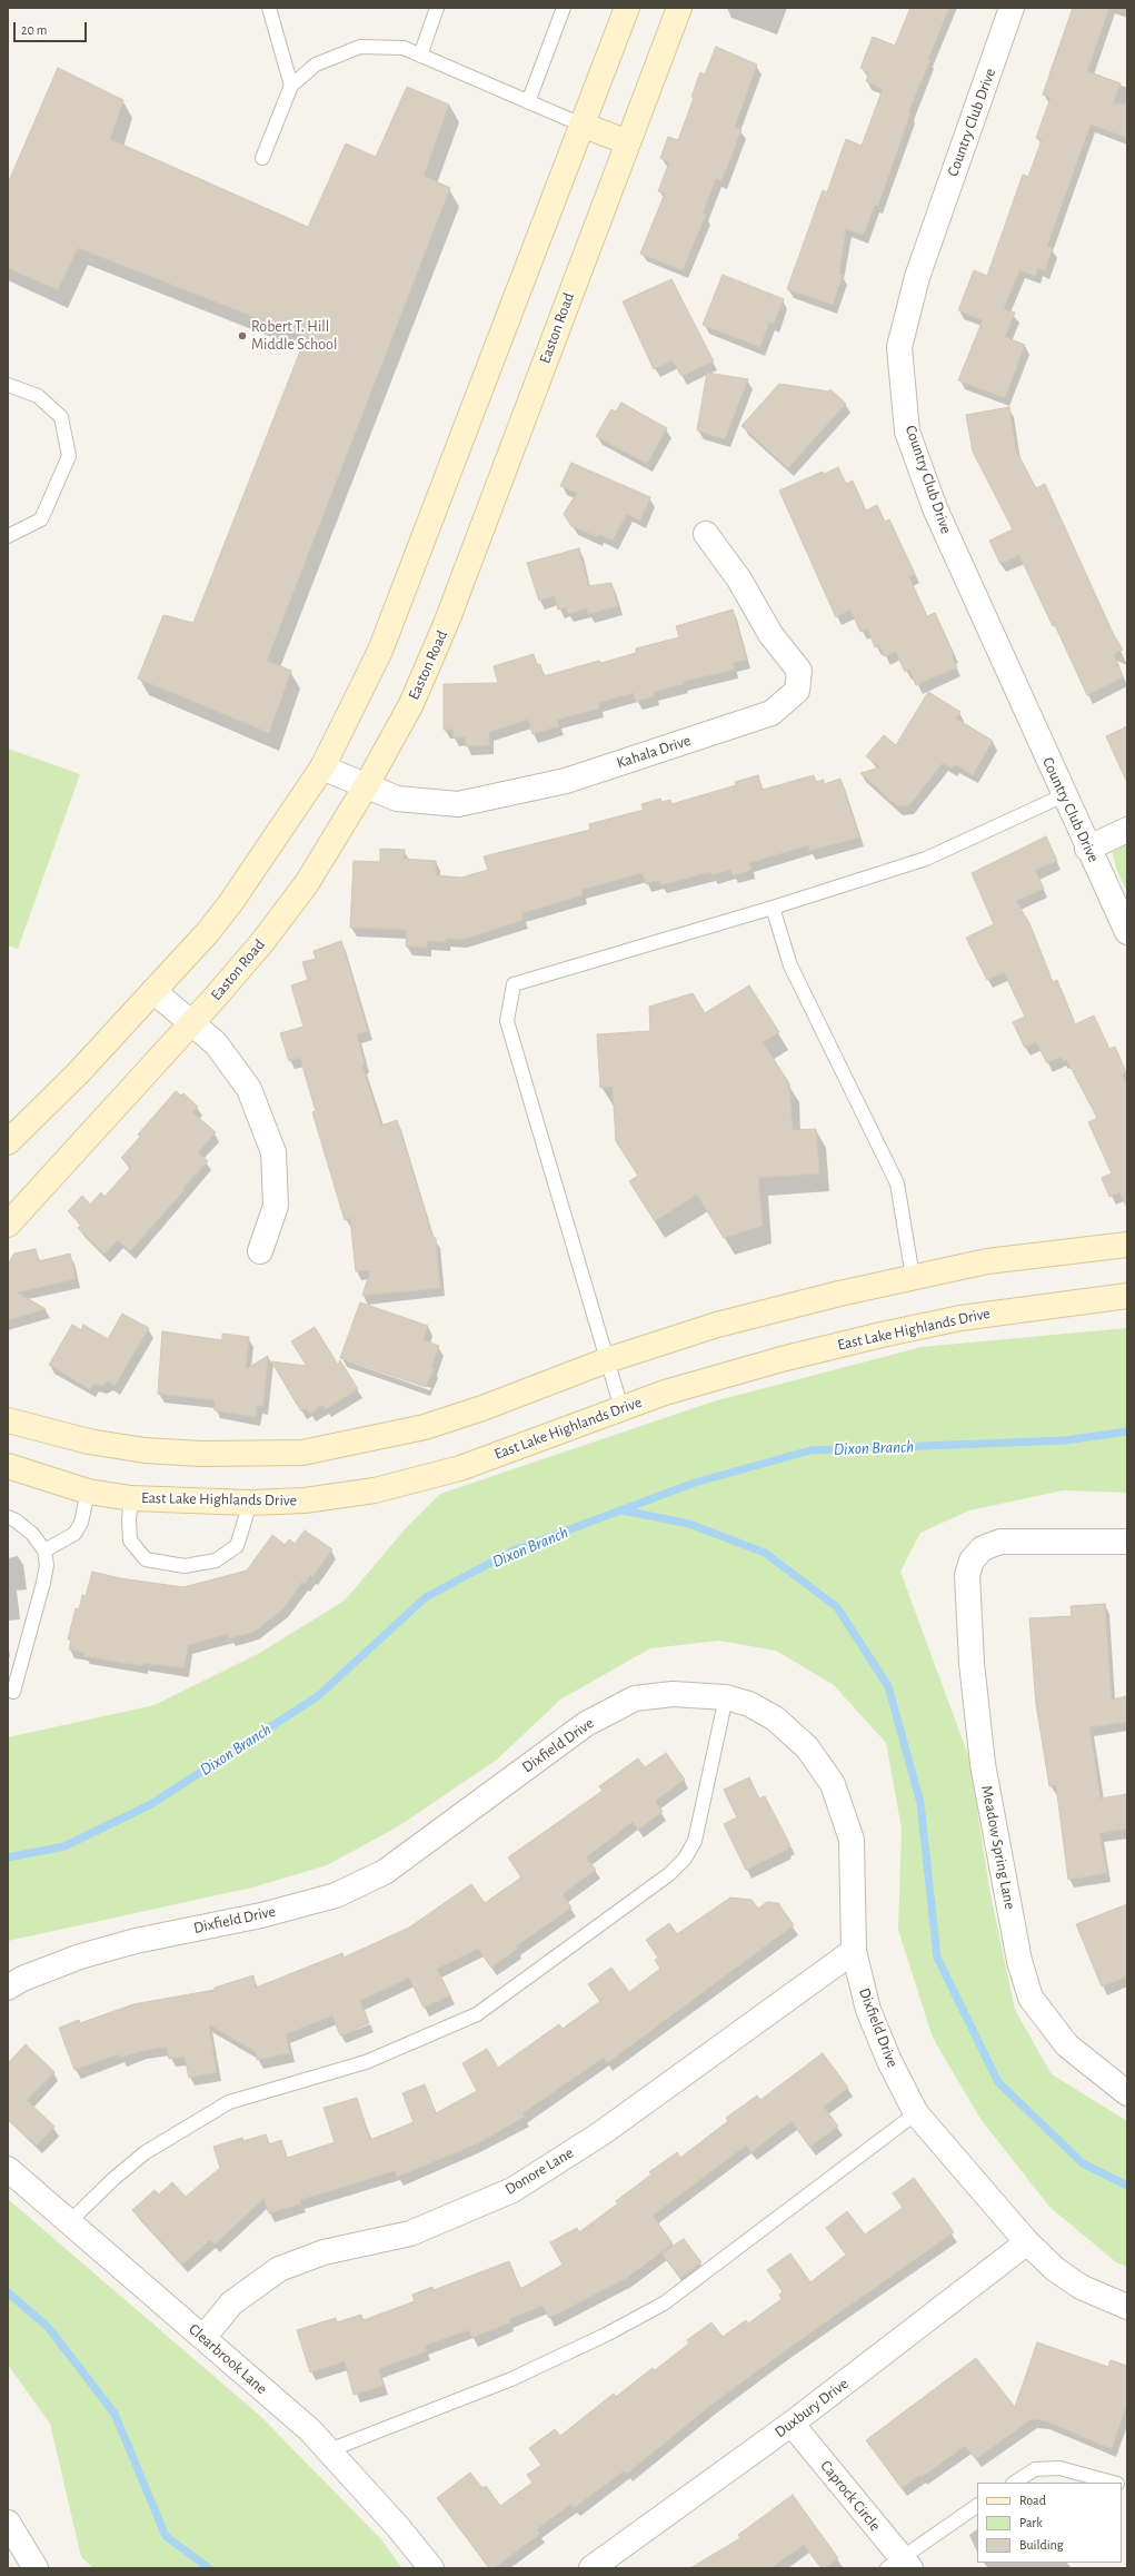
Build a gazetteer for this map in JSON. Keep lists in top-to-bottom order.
{
  "streets": {
    "main road": ["Easton Road", "East Lake Highlands Drive"],
    "street": [
      "Country Club Drive",
      "Kahala Drive",
      "Dixfield Drive",
      "Meadow Spring Lane",
      "Donore Lane",
      "Clearbrook Lane",
      "Duxbury Drive",
      "Caprock Circle"
    ]
  },
  "crossings": [
    ["Easton Road", "Kahala Drive"],
    ["Dixfield Drive", "Donore Lane"],
    ["Dixfield Drive", "Duxbury Drive"],
    ["Donore Lane", "Clearbrook Lane"],
    ["Duxbury Drive", "Caprock Circle"]
  ],
  "water": ["Dixon Branch"],
  "places": ["Robert T. Hill Middle School"],
  "legend": ["Road", "Park", "Building"],
  "scale_bar": "20 m"
}
